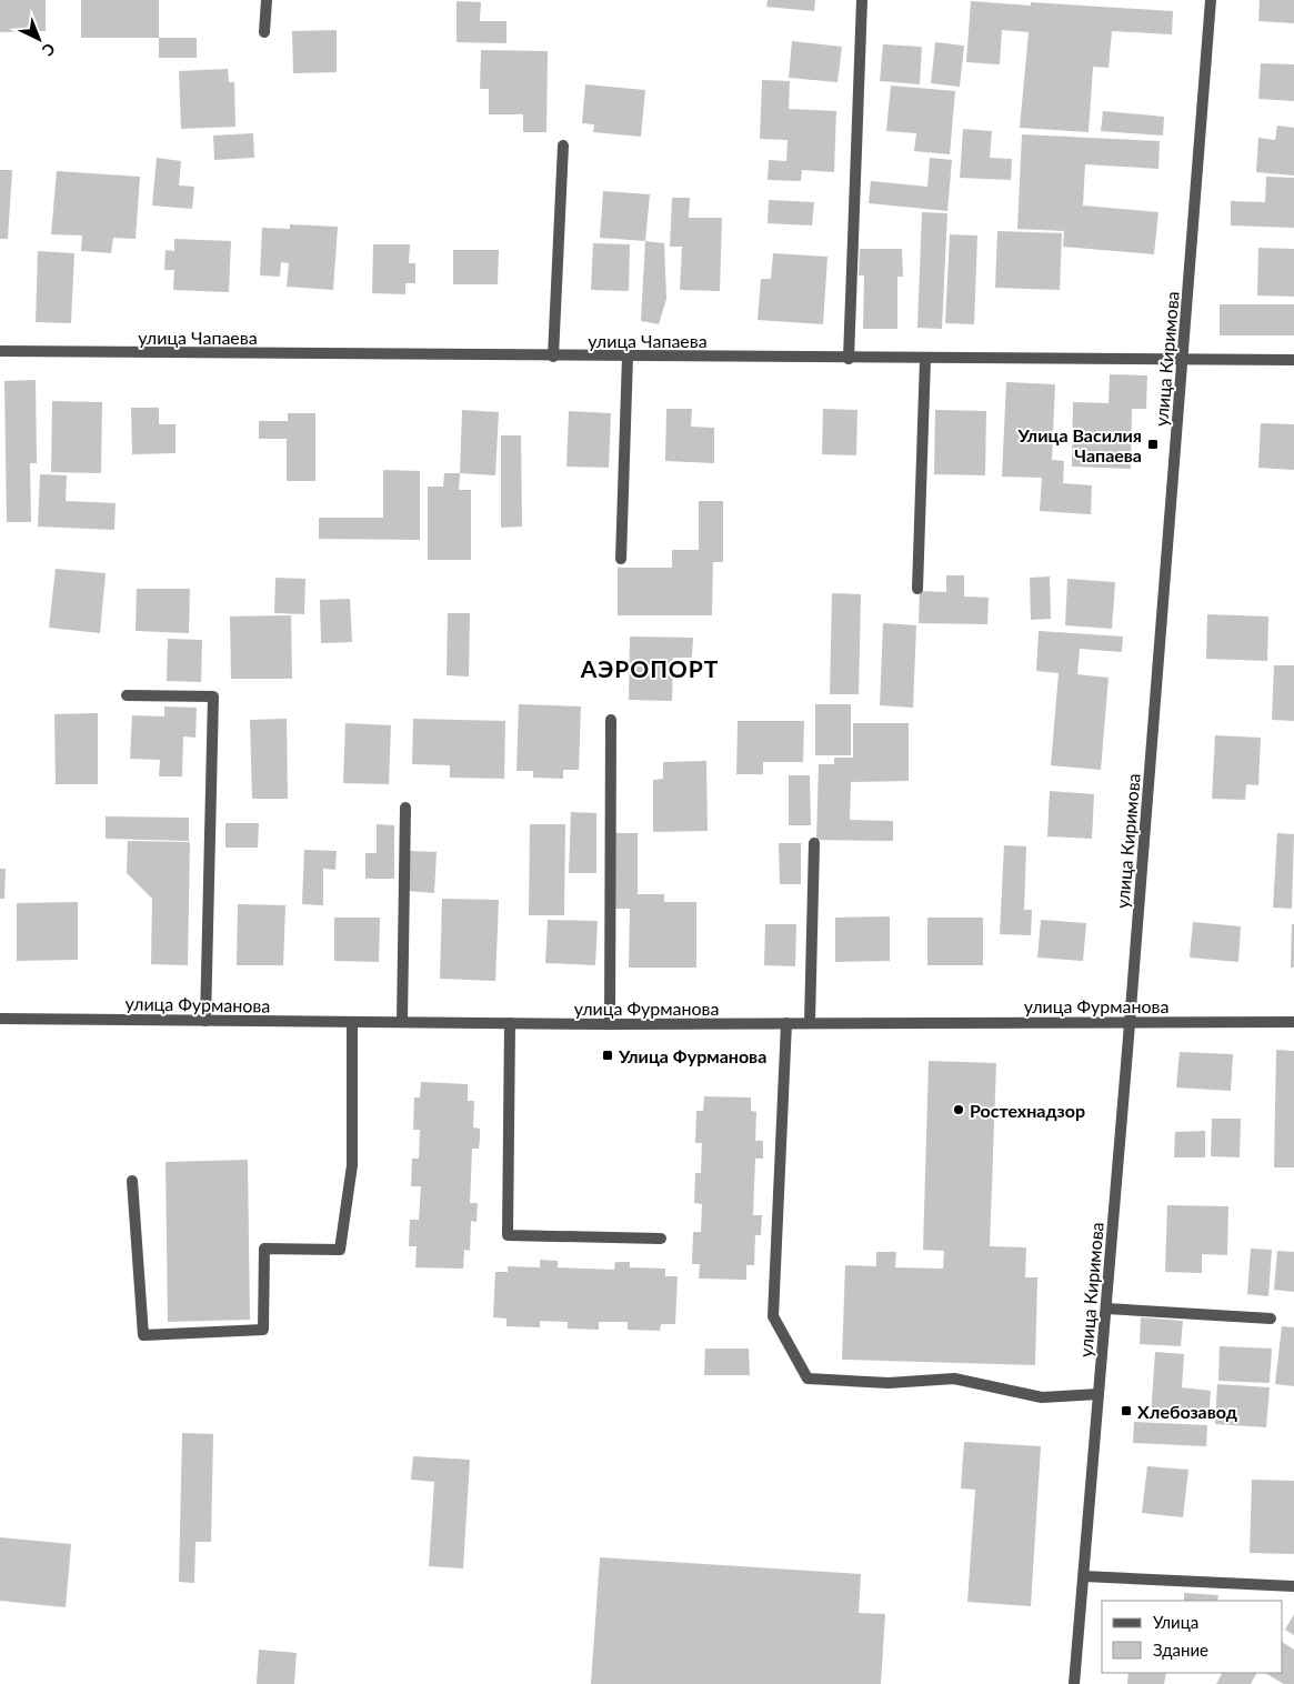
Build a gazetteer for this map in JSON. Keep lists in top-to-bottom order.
{
  "streets": {
    "street": ["улица Чапаева", "улица Киримова", "улица Фурманова"]
  },
  "crossings": [
    ["улица Чапаева", "улица Киримова"],
    ["улица Киримова", "улица Фурманова"]
  ],
  "districts": ["АЭРОПОРТ"],
  "places": {
    "transit": ["Улица Василия Чапаева", "Улица Фурманова", "Хлебозавод"],
    "other": ["Ростехнадзор"]
  },
  "legend": ["Улица", "Здание"],
  "north": "bottom right"
}
